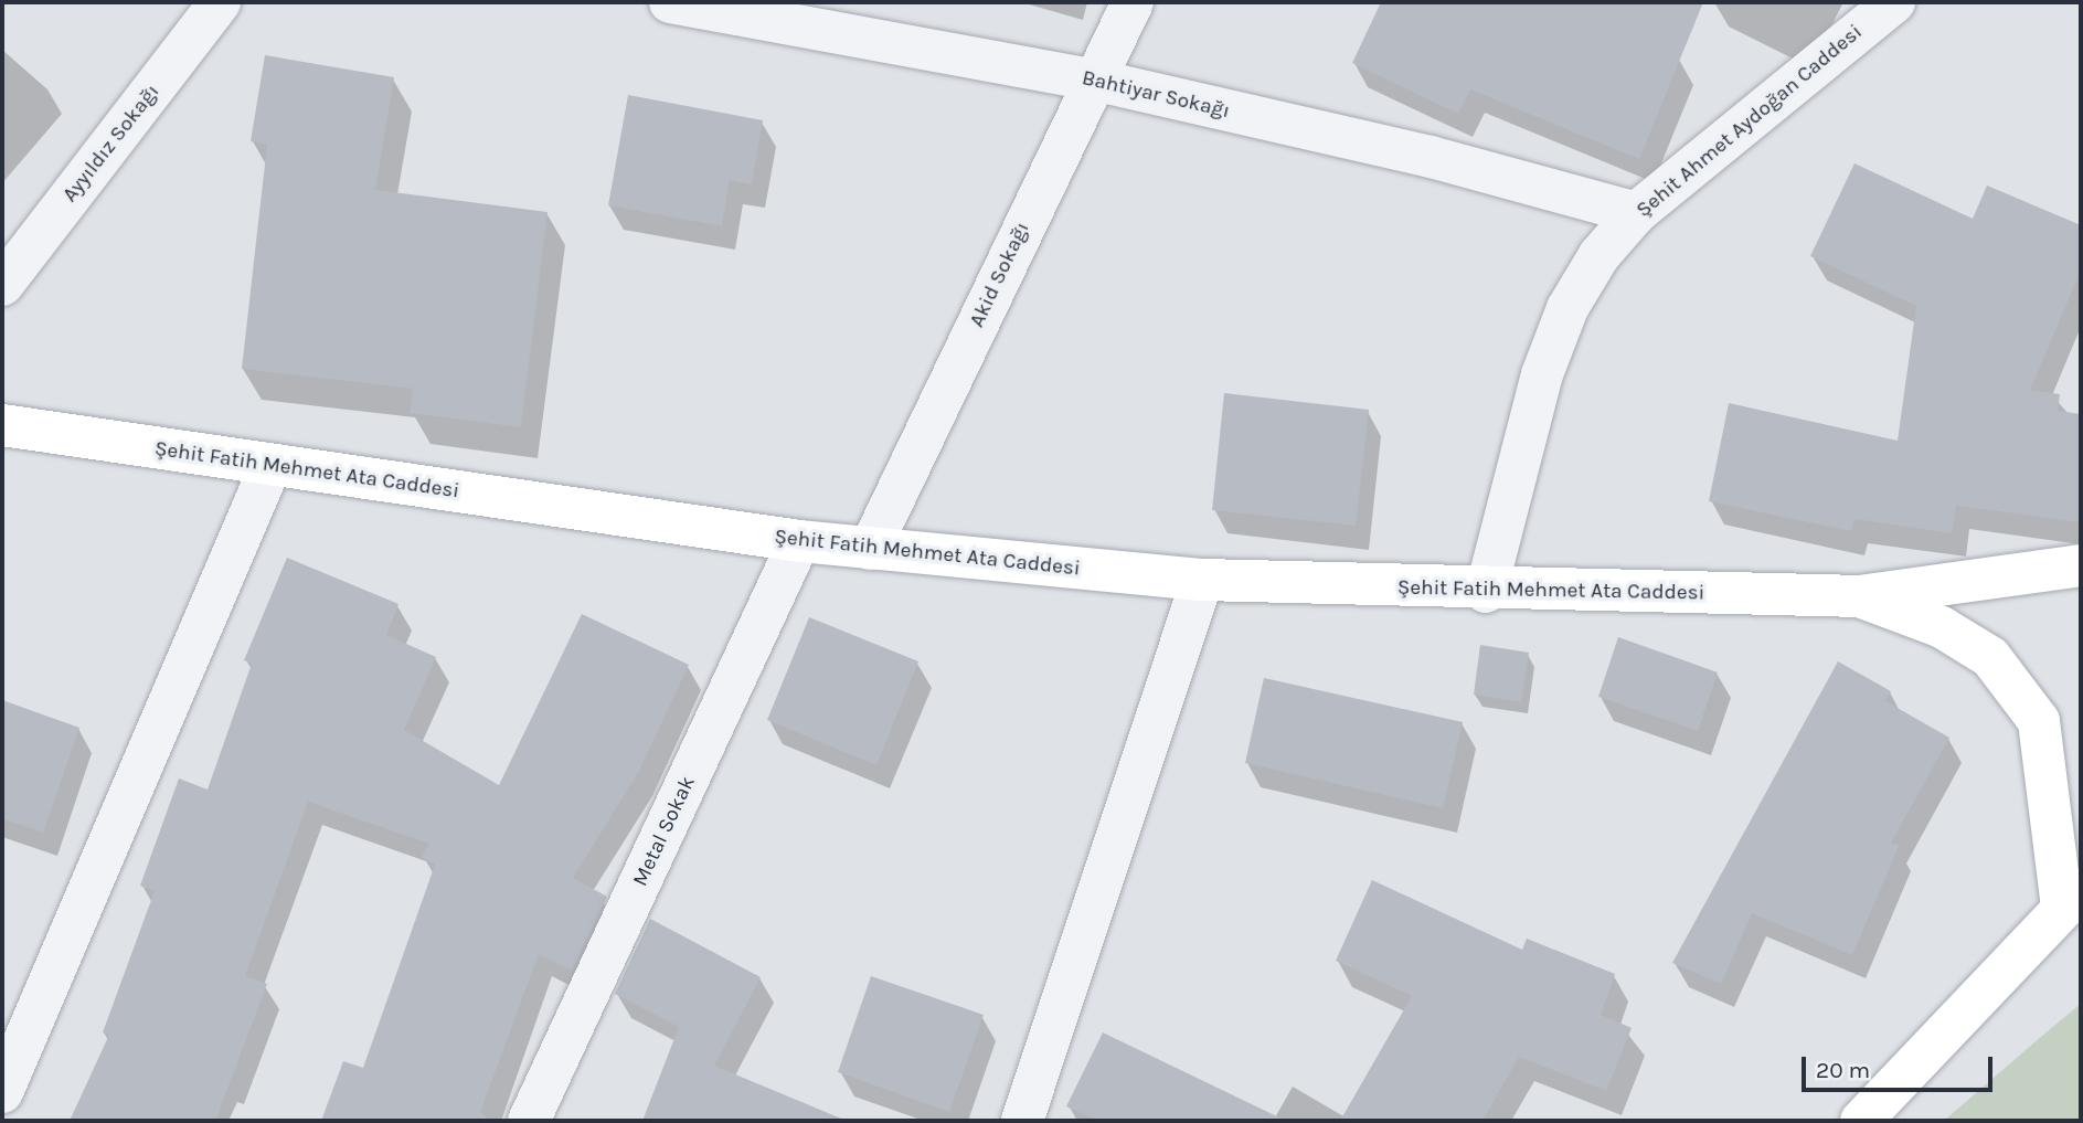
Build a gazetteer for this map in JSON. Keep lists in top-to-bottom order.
{
  "streets": {
    "main road": ["Şehit Fatih Mehmet Ata Caddesi"],
    "street": [
      "Bahtiyar Sokağı",
      "Şehit Ahmet Aydoğan Caddesi",
      "Ayyıldız Sokağı",
      "Akid Sokağı",
      "Metal Sokak"
    ]
  },
  "crossings": [
    ["Bahtiyar Sokağı", "Şehit Ahmet Aydoğan Caddesi"],
    ["Bahtiyar Sokağı", "Akid Sokağı"],
    ["Şehit Ahmet Aydoğan Caddesi", "Şehit Fatih Mehmet Ata Caddesi"],
    ["Akid Sokağı", "Şehit Fatih Mehmet Ata Caddesi"],
    ["Şehit Fatih Mehmet Ata Caddesi", "Metal Sokak"]
  ],
  "scale_bar": "20 m"
}
